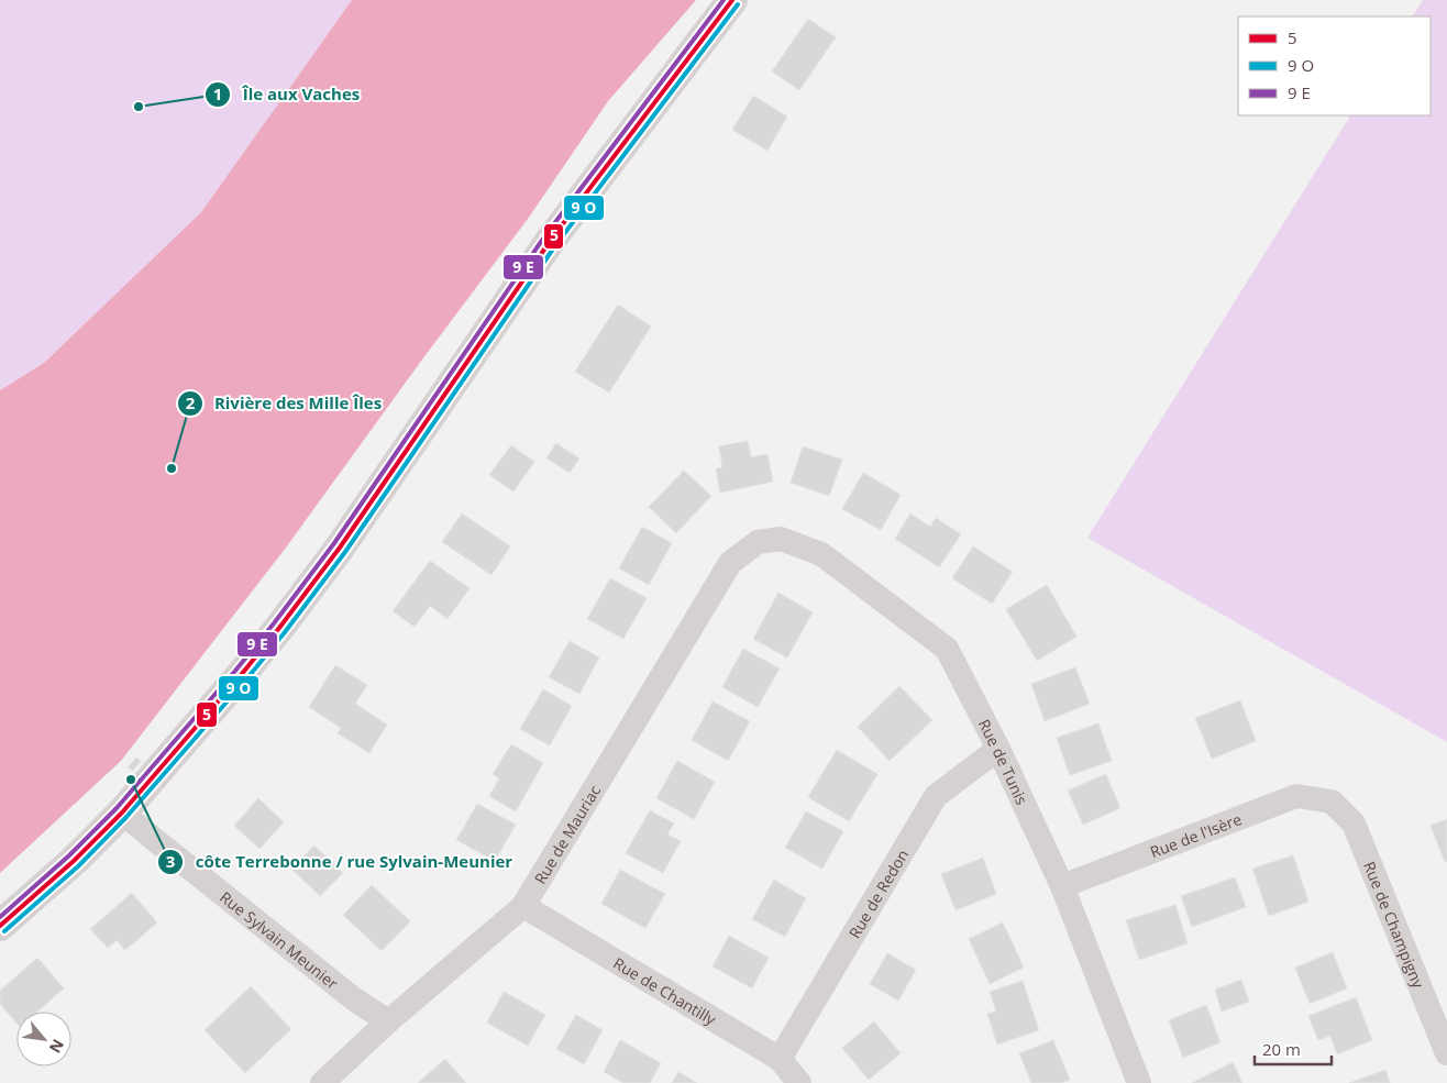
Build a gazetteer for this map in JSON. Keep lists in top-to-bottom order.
{
  "streets": {
    "street": [
      "Rue de Tunis",
      "Rue de Mauriac",
      "Rue de l'Isère",
      "Rue de Redon",
      "Rue de Champigny",
      "Rue Sylvain Meunier",
      "Rue de Chantilly"
    ]
  },
  "crossings": [
    ["Rue de Tunis", "Rue de Mauriac"],
    ["Rue de Tunis", "Rue de l'Isère"],
    ["Rue de Tunis", "Rue de Redon"],
    ["Rue de Mauriac", "Rue Sylvain Meunier"],
    ["Rue de Mauriac", "Rue de Chantilly"],
    ["Rue de l'Isère", "Rue de Champigny"],
    ["Rue de Redon", "Rue de Chantilly"]
  ],
  "places": ["Île aux Vaches", "Rivière des Mille Îles", "côte Terrebonne / rue Sylvain-Meunier"],
  "lines": ["transit line 5"],
  "legend": ["5", "9 O", "9 E"],
  "scale_bar": "20 m",
  "north": "bottom right"
}
